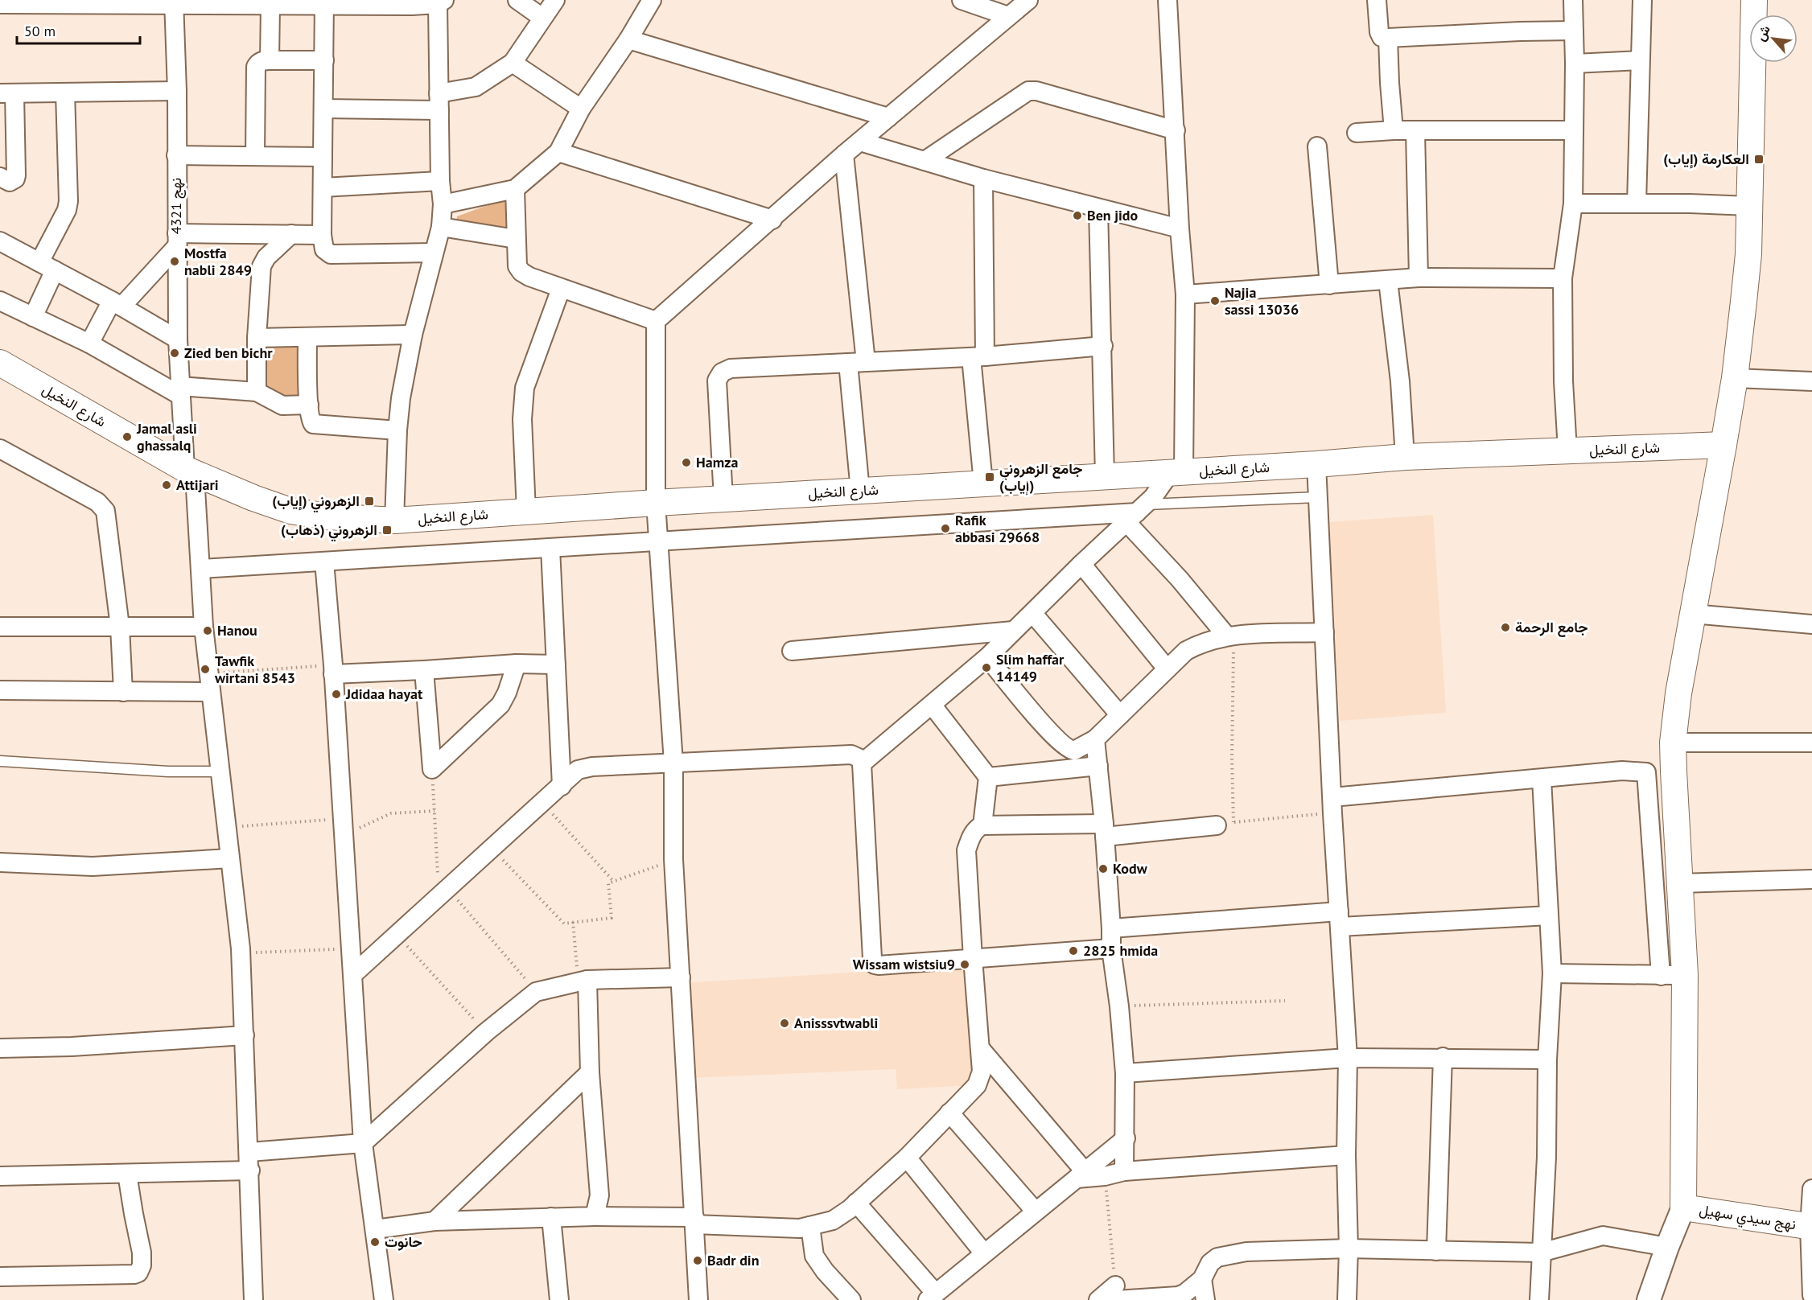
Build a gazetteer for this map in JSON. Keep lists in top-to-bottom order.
{
  "streets": {
    "main road": ["شارع النخيل", "نهج سيدي سهيل"],
    "street": ["نهج 4321"]
  },
  "crossings": [
    ["نهج 4321", "شارع النخيل"]
  ],
  "places": {
    "transit": [
      "العكارمة (إياب)",
      "جامع الزهروني (إياب)",
      "الزهروني (إياب)",
      "الزهروني (ذهاب)"
    ],
    "other": [
      "Ben jido",
      "Mostfa nabli 2849",
      "Najia sassi 13036",
      "Zied ben bichr",
      "Jamal asli ghassalq",
      "Hamza",
      "Attijari",
      "Rafik abbasi 29668",
      "جامع الرحمة",
      "Hanou",
      "Slim haffar 14149",
      "Tawfik wirtani 8543",
      "Jdidaa hayat",
      "Kodw",
      "2825 hmida",
      "Wissam wistsiu9",
      "Anisssvtwabli",
      "حانوت",
      "Badr din"
    ]
  },
  "scale_bar": "50 m",
  "north": "top left"
}
